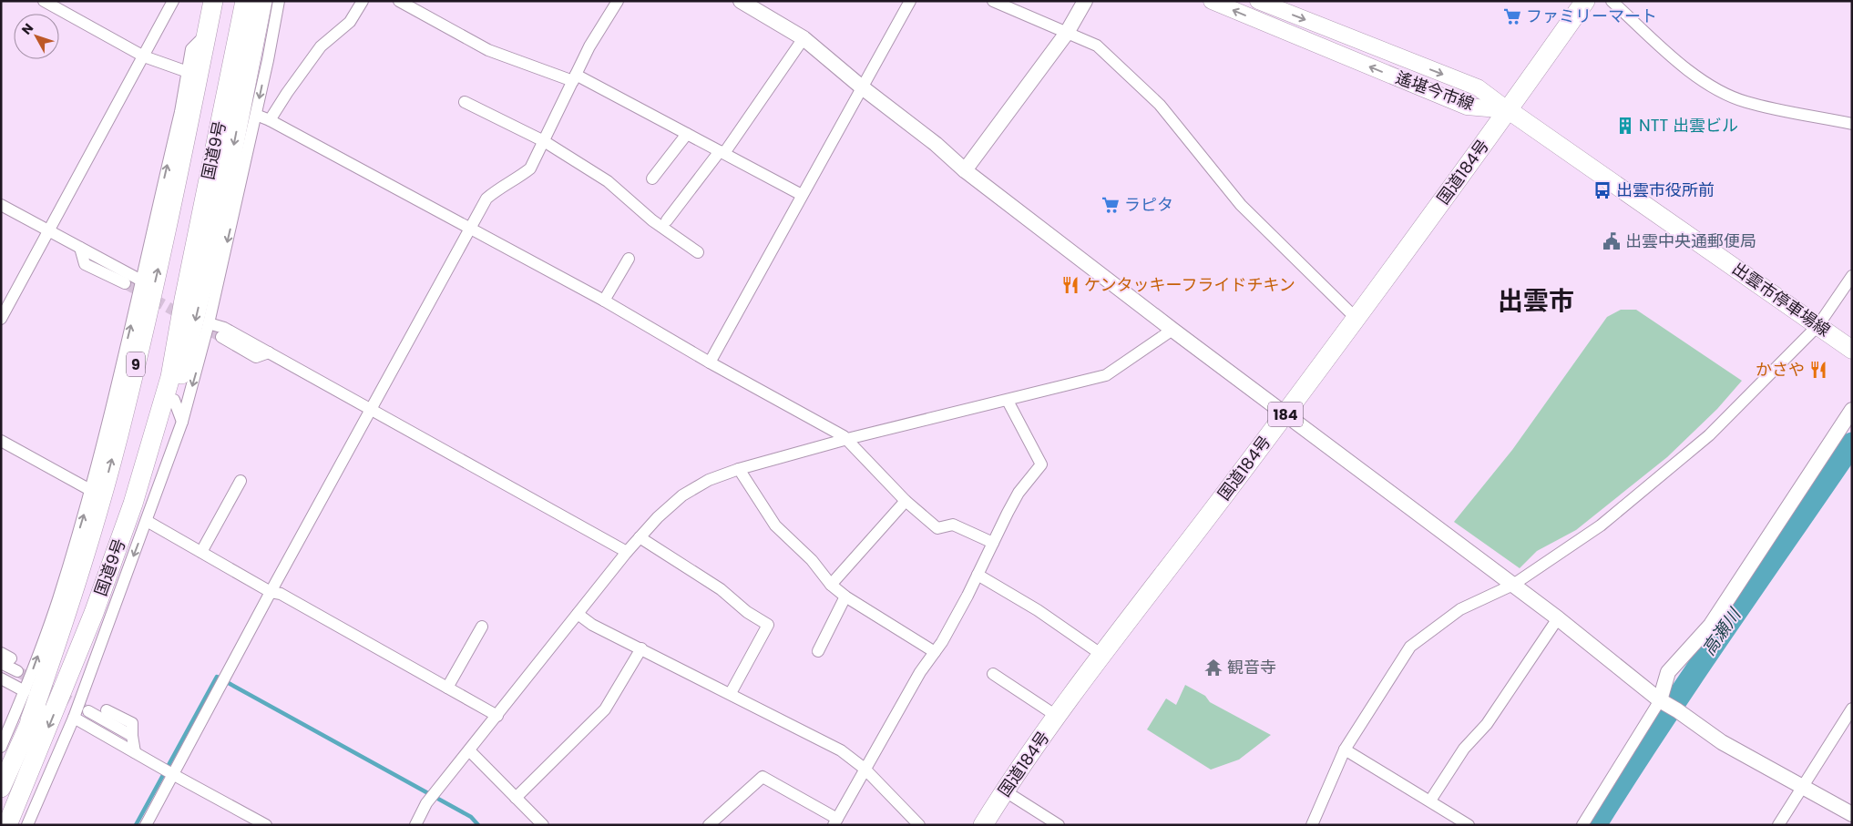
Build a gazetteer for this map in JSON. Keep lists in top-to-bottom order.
{
  "streets": {
    "highway": [
      "国道9号",
      "国道184号",
      "9",
      "184"
    ],
    "main road": ["遙堪今市線", "出雲市停車場線"]
  },
  "crossings": [
    ["遙堪今市線", "国道184号"],
    ["遙堪今市線", "出雲市停車場線"],
    ["国道9号", "9"],
    ["国道184号", "出雲市停車場線"]
  ],
  "districts": ["出雲市"],
  "water": ["高瀬川"],
  "places": {
    "supermarket": ["ファミリーマート", "ラピタ"],
    "building": ["NTT 出雲ビル"],
    "bus stop": ["出雲市役所前"],
    "public building": ["出雲中央通郵便局"],
    "restaurant": ["ケンタッキーフライドチキン", "かさや"],
    "temple": ["観音寺"]
  },
  "north": "top left"
}
